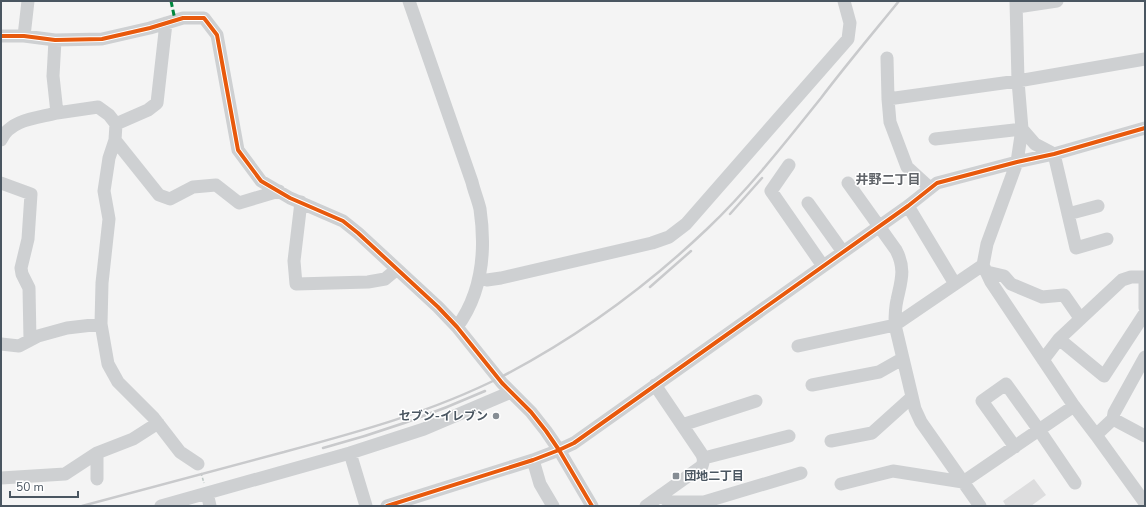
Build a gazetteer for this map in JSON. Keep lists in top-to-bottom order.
{
  "districts": ["井野二丁目"],
  "places": {
    "other": ["セブン-イレブン"],
    "transit": ["団地二丁目"]
  },
  "scale_bar": "50 m"
}
